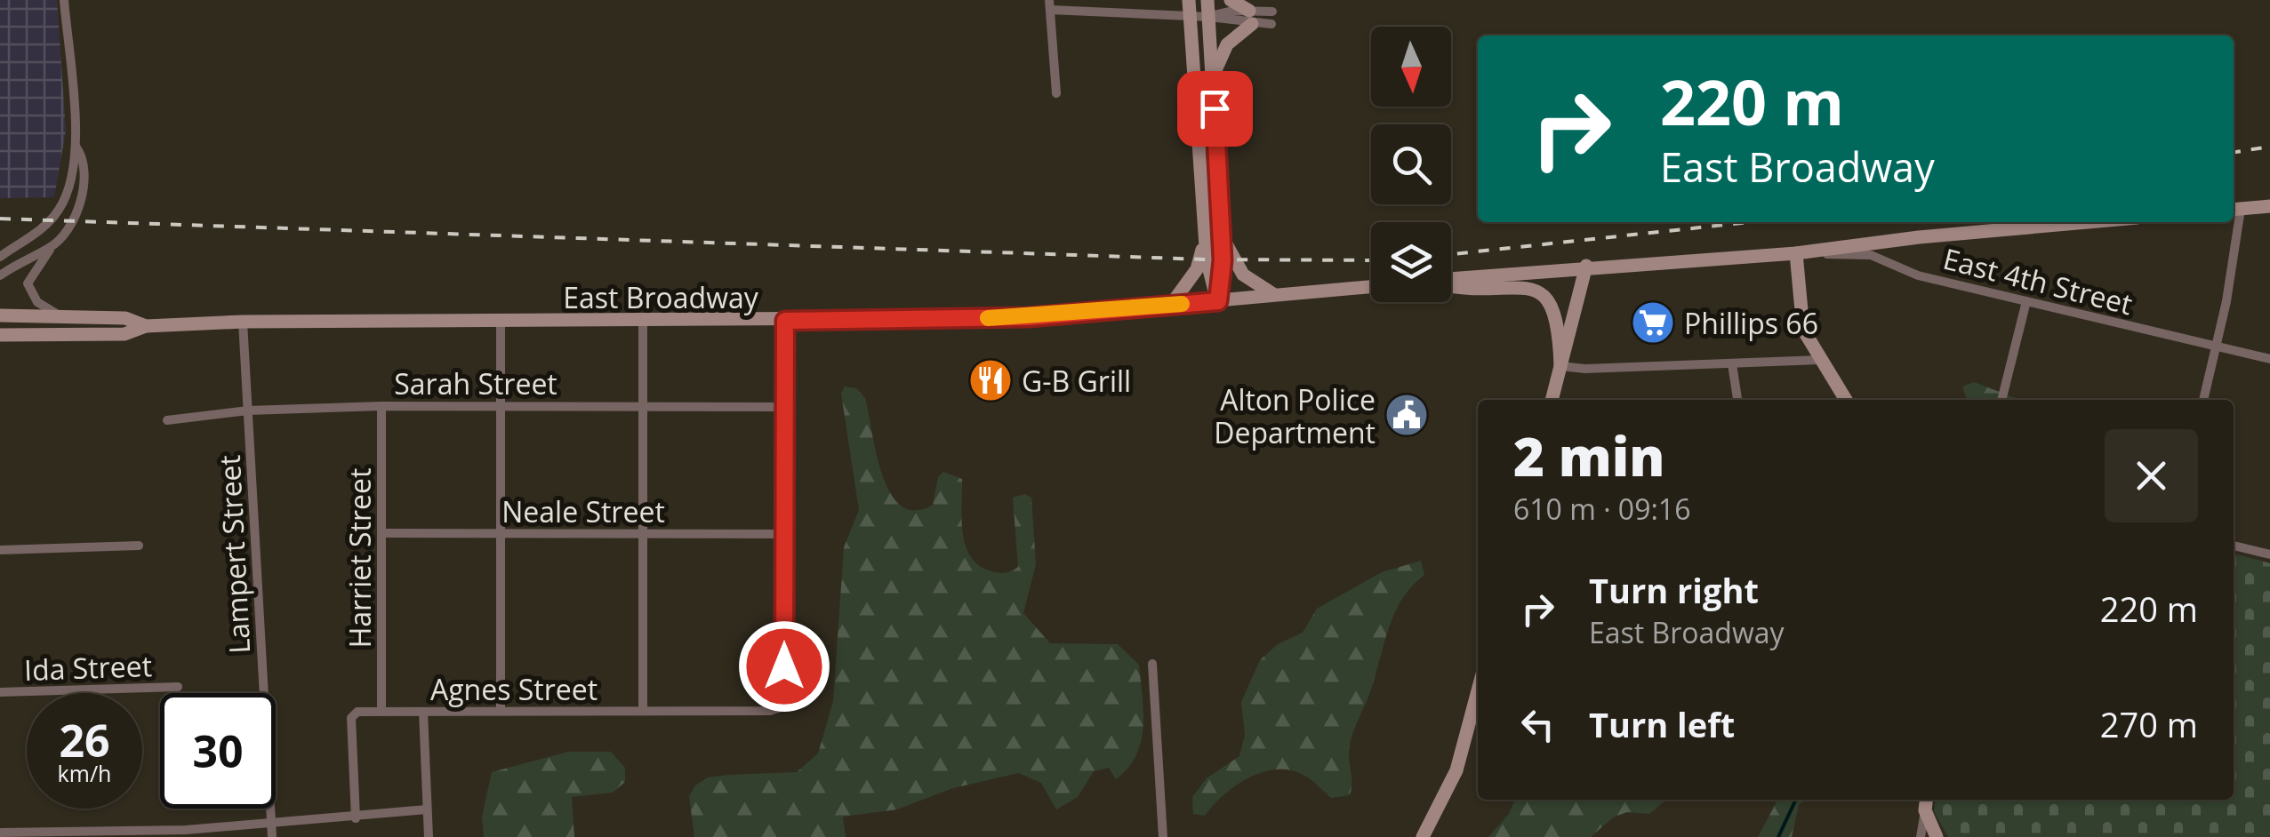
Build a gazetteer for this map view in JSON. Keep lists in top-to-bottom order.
{
  "streets": {
    "main road": ["East Broadway"],
    "street": [
      "East 4th Street",
      "Sarah Street",
      "Neale Street",
      "Lampert Street",
      "Harriet Street",
      "Ida Street",
      "Agnes Street"
    ]
  },
  "crossings": [
    ["East Broadway", "Lampert Street"],
    ["Sarah Street", "Lampert Street"],
    ["Sarah Street", "Harriet Street"],
    ["Neale Street", "Harriet Street"],
    ["Neale Street", "Agnes Street"],
    ["Harriet Street", "Agnes Street"]
  ],
  "places": {
    "supermarket": ["Phillips 66"],
    "restaurant": ["G-B Grill"],
    "public building": ["Alton Police Department"]
  },
  "north": "bottom",
  "page": {
    "turn": ["220 m", "East Broadway"],
    "heading": ["2 min", "610 m · 09:16"],
    "list": [
      {
        "name": "Turn right",
        "note": "East Broadway",
        "value": "220 m"
      },
      {
        "name": "Turn left",
        "value": "270 m"
      }
    ],
    "speed": "26 km/h",
    "limit": "30"
  }
}
